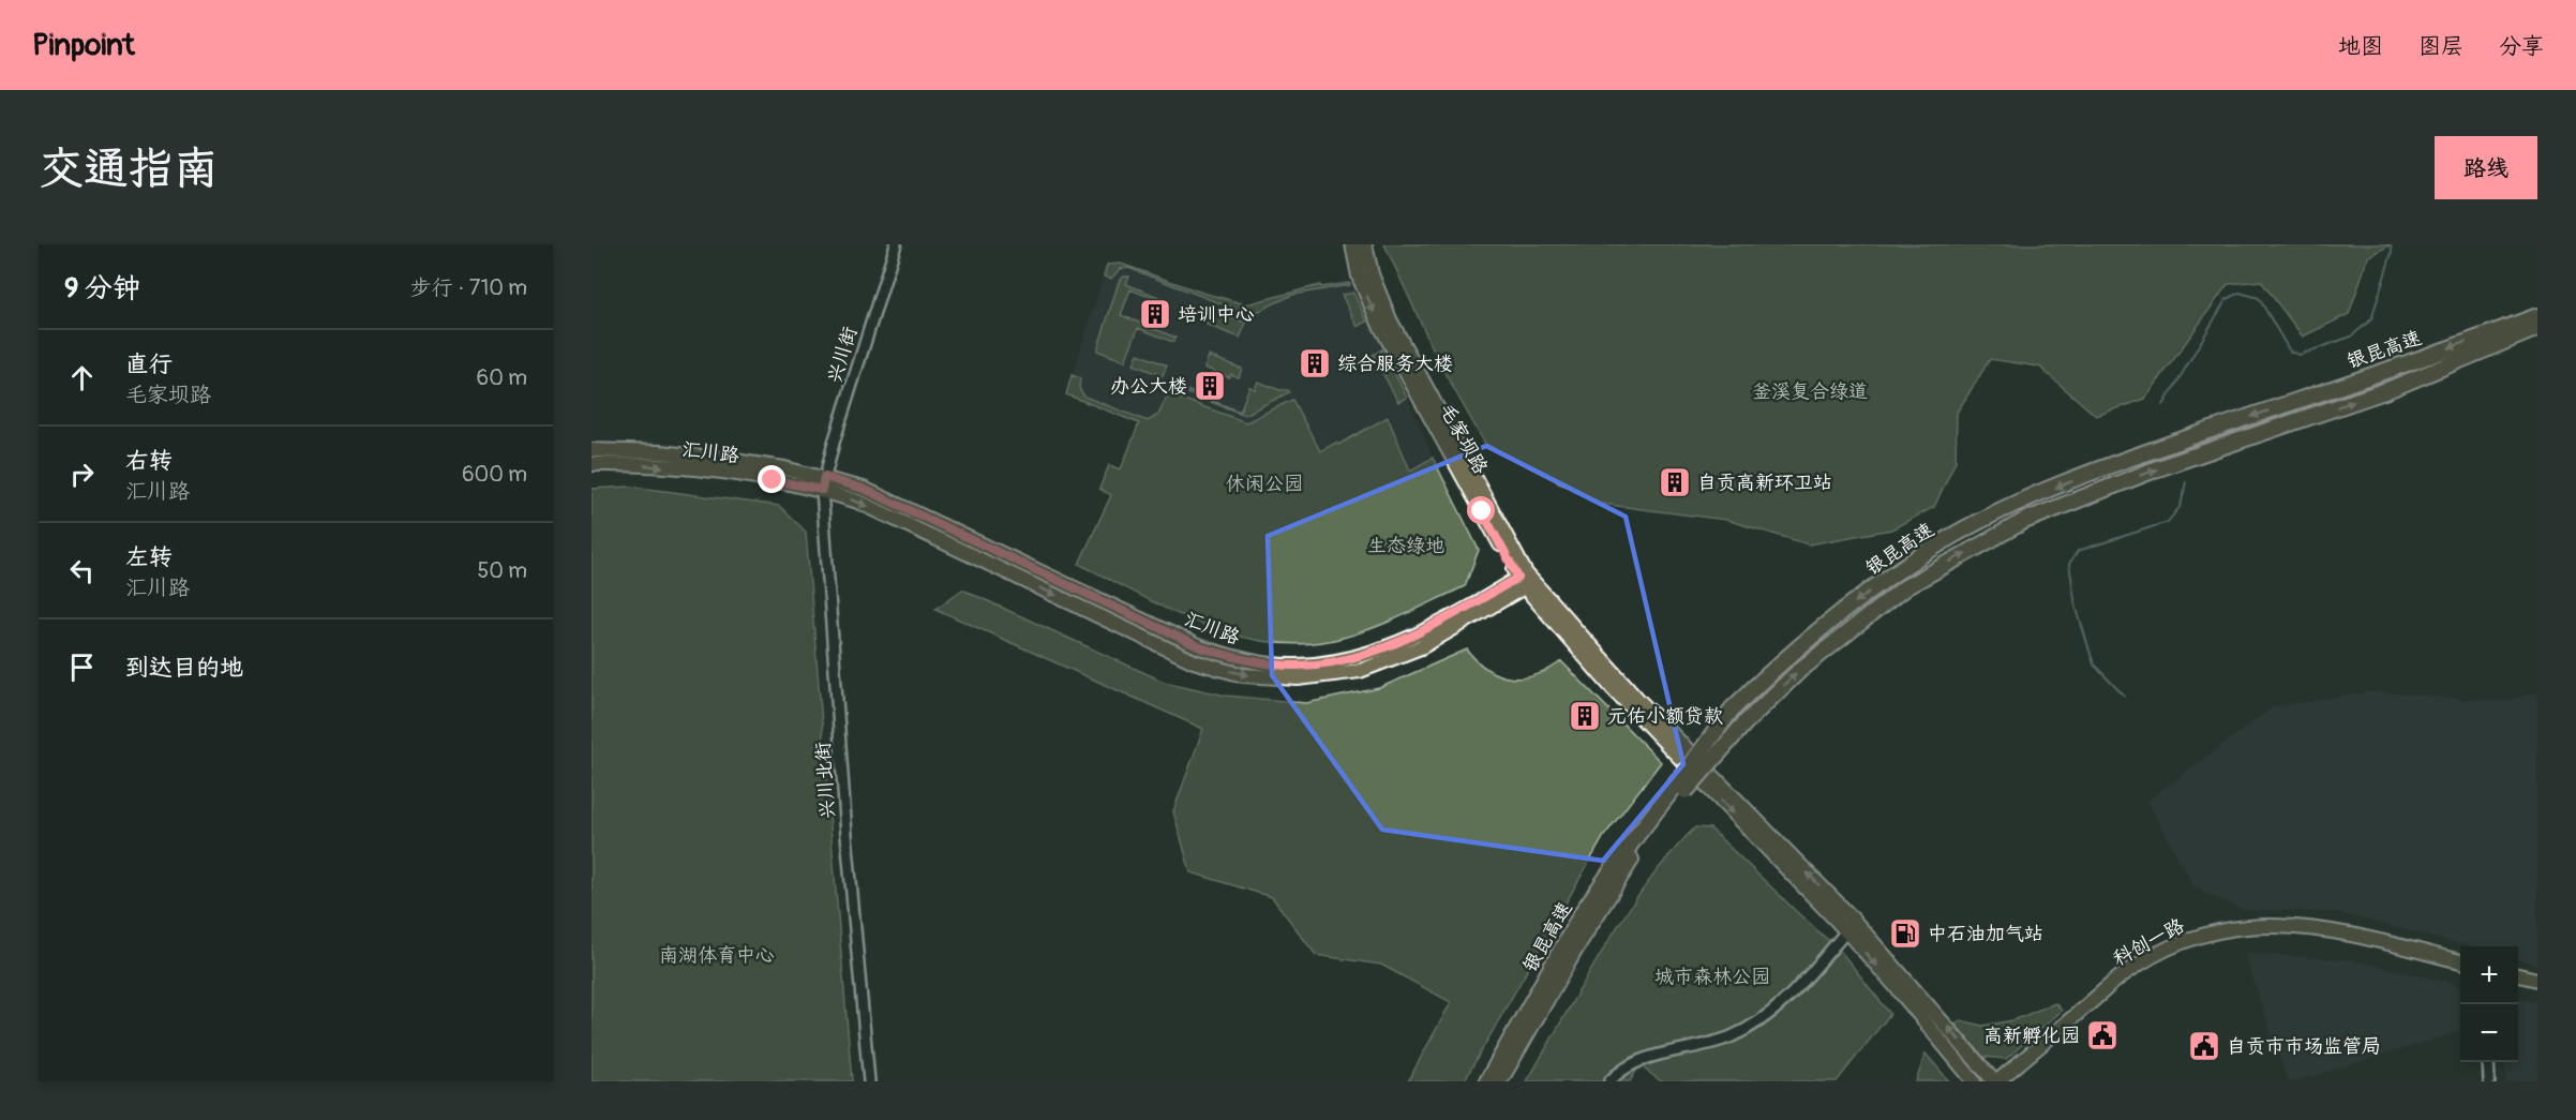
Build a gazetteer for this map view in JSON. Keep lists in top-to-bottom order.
{
  "streets": {
    "highway": ["银昆高速"],
    "main road": ["毛家坝路", "汇川路", "科创一路"],
    "street": ["兴川街", "兴川北街"]
  },
  "crossings": [
    ["兴川街", "汇川路"],
    ["兴川街", "兴川北街"],
    ["毛家坝路", "汇川路"],
    ["汇川路", "兴川北街"]
  ],
  "parks": [
    "釜溪复合绿道",
    "休闲公园",
    "生态绿地",
    "南湖体育中心",
    "城市森林公园"
  ],
  "places": {
    "building": [
      "培训中心",
      "综合服务大楼",
      "办公大楼",
      "自贡高新环卫站",
      "元佑小额贷款"
    ],
    "fuel station": ["中石油加气站"],
    "public building": ["高新孵化园", "自贡市市场监管局"]
  },
  "page": {
    "header": "Pinpoint",
    "nav": ["地图", "图层", "分享"],
    "buttons": "路线",
    "title": "交通指南",
    "heading": ["9 分钟", "步行 · 710 m"],
    "list": [
      ["直行", "毛家坝路", "60 m"],
      ["右转", "汇川路", "600 m"],
      ["左转", "汇川路", "50 m"],
      "到达目的地"
    ],
    "map_buttons": ["+", "−"]
  }
}
